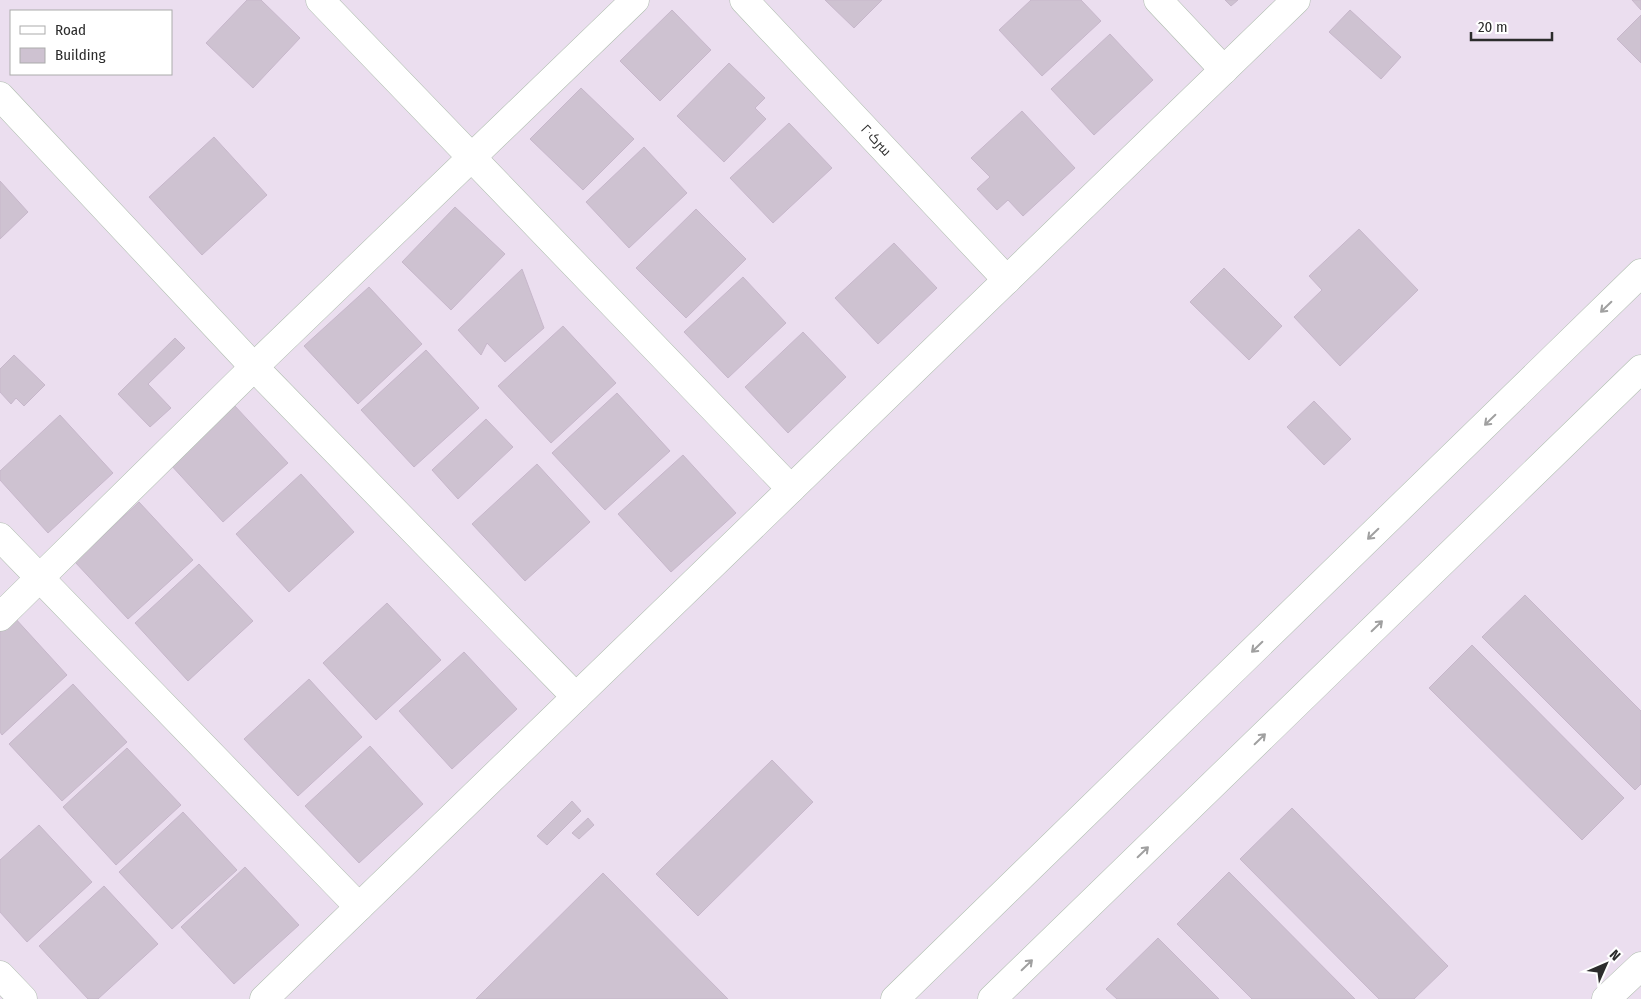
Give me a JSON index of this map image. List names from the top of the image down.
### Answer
{
  "streets": {
    "street": ["سرک۲۰"]
  },
  "legend": ["Road", "Building"],
  "scale_bar": "20 m",
  "north": "top right"
}
